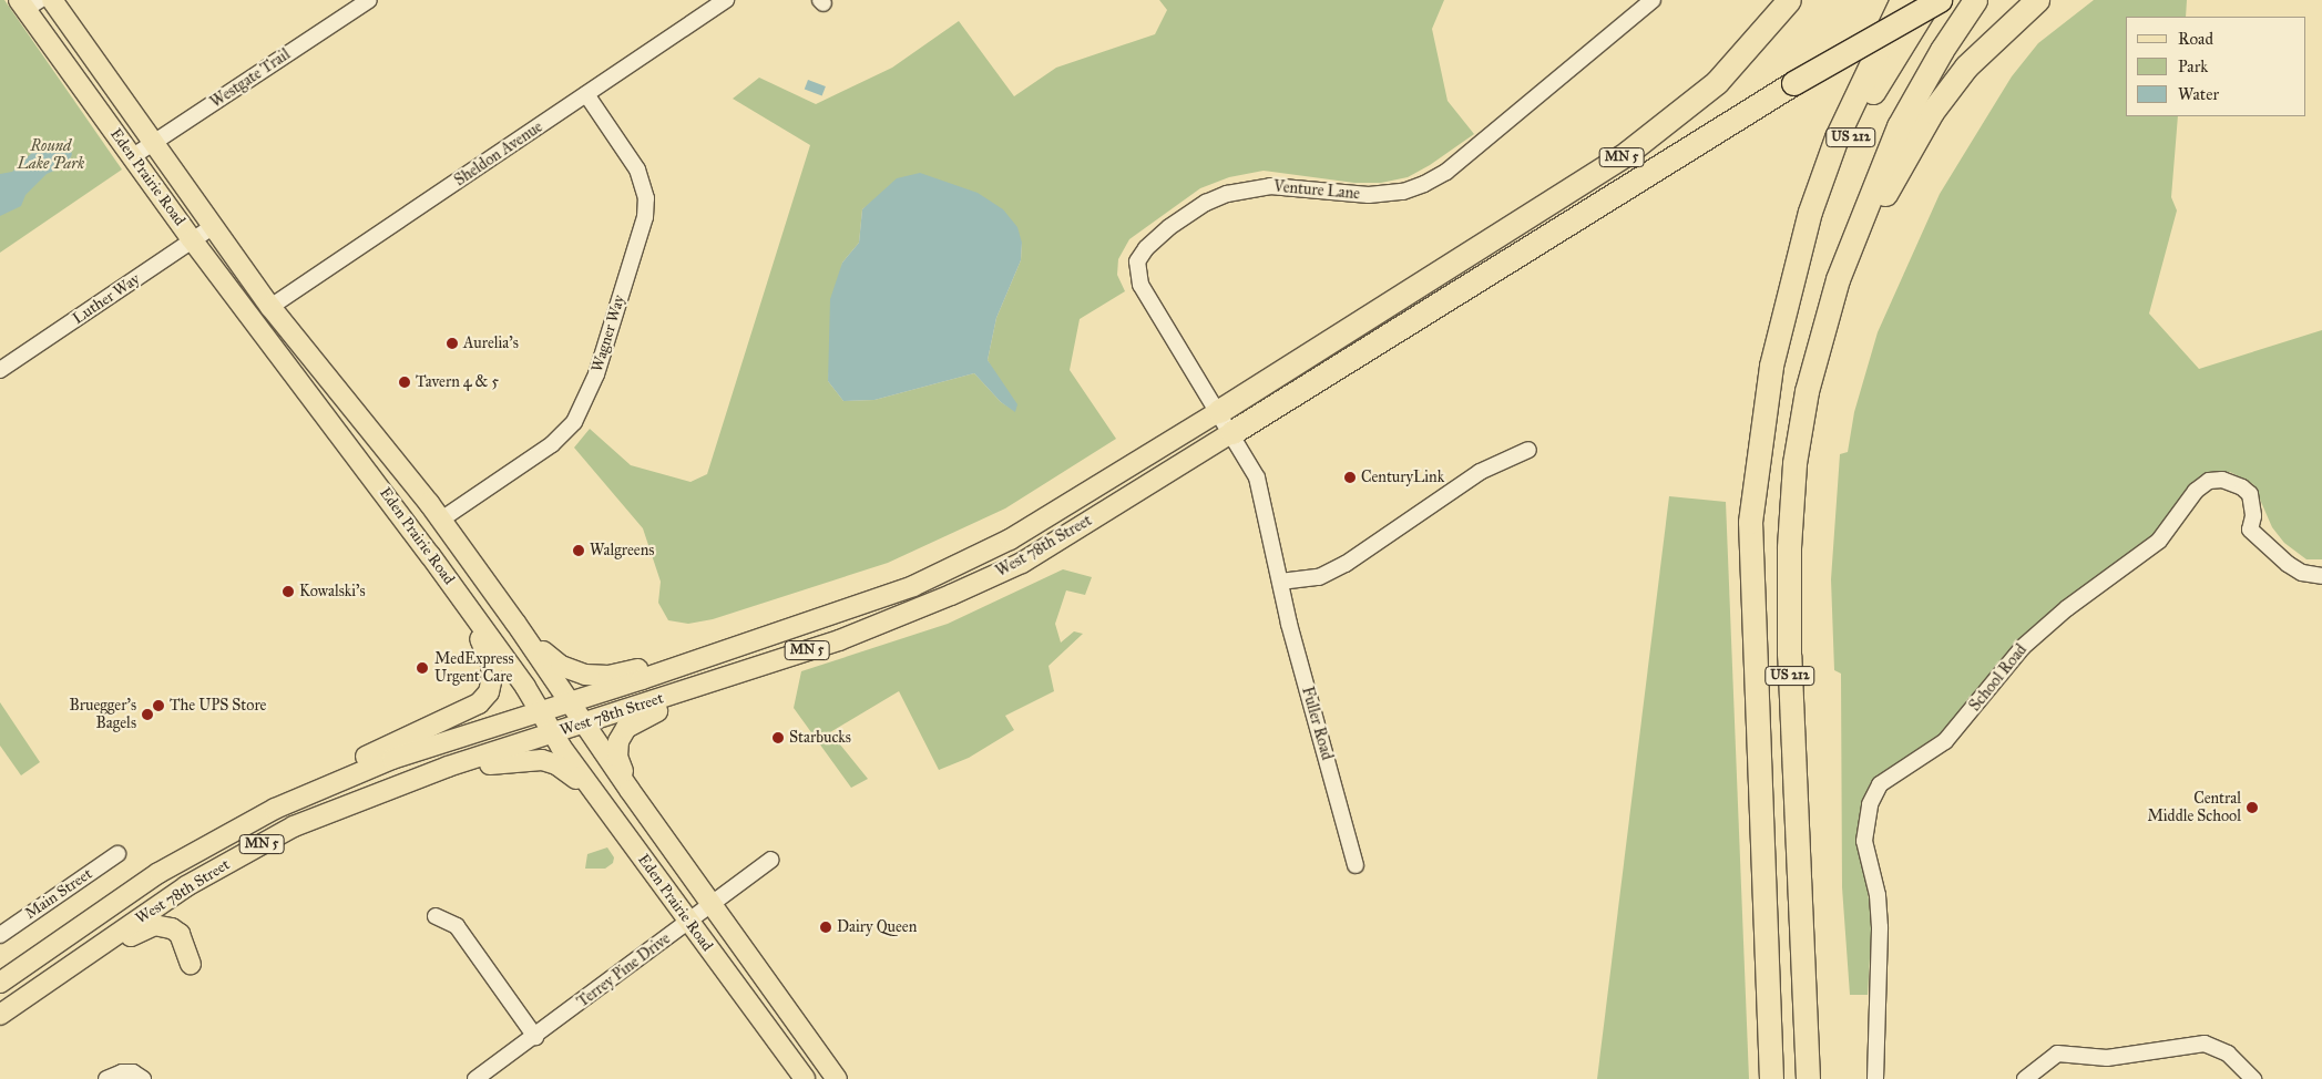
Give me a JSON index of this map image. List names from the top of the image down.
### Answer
{
  "streets": {
    "highway": ["US 212", "MN 5"],
    "main road": ["Eden Prairie Road", "West 78th Street"],
    "street": [
      "Westgate Trail",
      "Sheldon Avenue",
      "Venture Lane",
      "Luther Way",
      "Wagner Way",
      "School Road",
      "Fuller Road",
      "Main Street",
      "Terrey Pine Drive"
    ]
  },
  "crossings": [
    ["Westgate Trail", "Eden Prairie Road"],
    ["Sheldon Avenue", "Eden Prairie Road"],
    ["Sheldon Avenue", "Wagner Way"],
    ["MN 5", "Venture Lane"],
    ["MN 5", "West 78th Street"],
    ["MN 5", "Fuller Road"],
    ["Eden Prairie Road", "Luther Way"],
    ["Eden Prairie Road", "Wagner Way"],
    ["Eden Prairie Road", "West 78th Street"],
    ["Eden Prairie Road", "Terrey Pine Drive"],
    ["Venture Lane", "West 78th Street"],
    ["Venture Lane", "Fuller Road"],
    ["West 78th Street", "Fuller Road"]
  ],
  "parks": ["Round Lake Park"],
  "places": [
    "Aurelia's",
    "Tavern 4 & 5",
    "CenturyLink",
    "Walgreens",
    "Kowalski's",
    "MedExpress Urgent Care",
    "The UPS Store",
    "Bruegger's Bagels",
    "Starbucks",
    "Central Middle School",
    "Dairy Queen"
  ],
  "legend": ["Road", "Park", "Water"]
}
